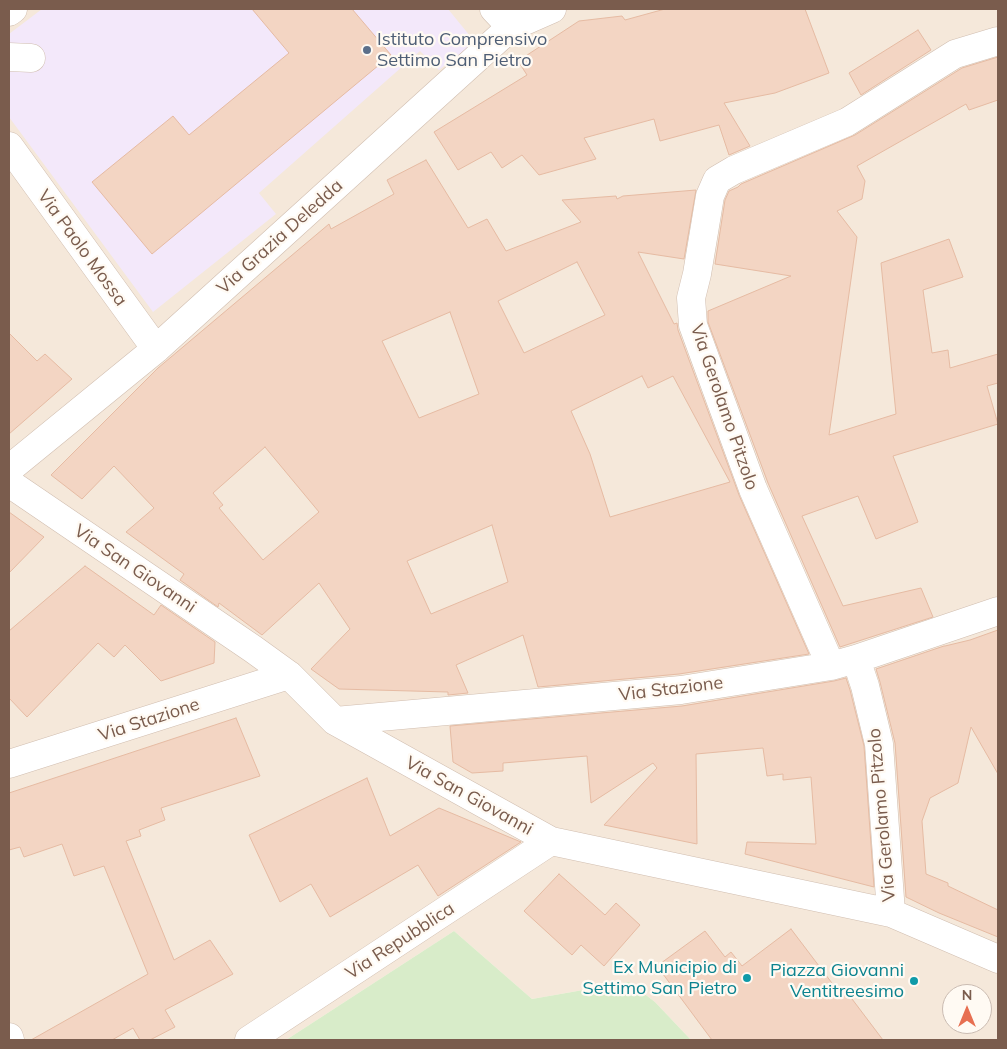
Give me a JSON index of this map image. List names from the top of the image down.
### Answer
{
  "streets": {
    "street": [
      "Via Grazia Deledda",
      "Via Paolo Mossa",
      "Via Gerolamo Pitzolo",
      "Via San Giovanni",
      "Via Stazione",
      "Via Repubblica"
    ]
  },
  "crossings": [
    ["Via Grazia Deledda", "Via Paolo Mossa"],
    ["Via Gerolamo Pitzolo", "Via San Giovanni"],
    ["Via Gerolamo Pitzolo", "Via Stazione"],
    ["Via San Giovanni", "Via Stazione"],
    ["Via San Giovanni", "Via Repubblica"]
  ],
  "places": ["Istituto Comprensivo Settimo San Pietro", "Ex Municipio di Settimo San Pietro", "Piazza Giovanni Ventitreesimo"],
  "north": "top"
}
